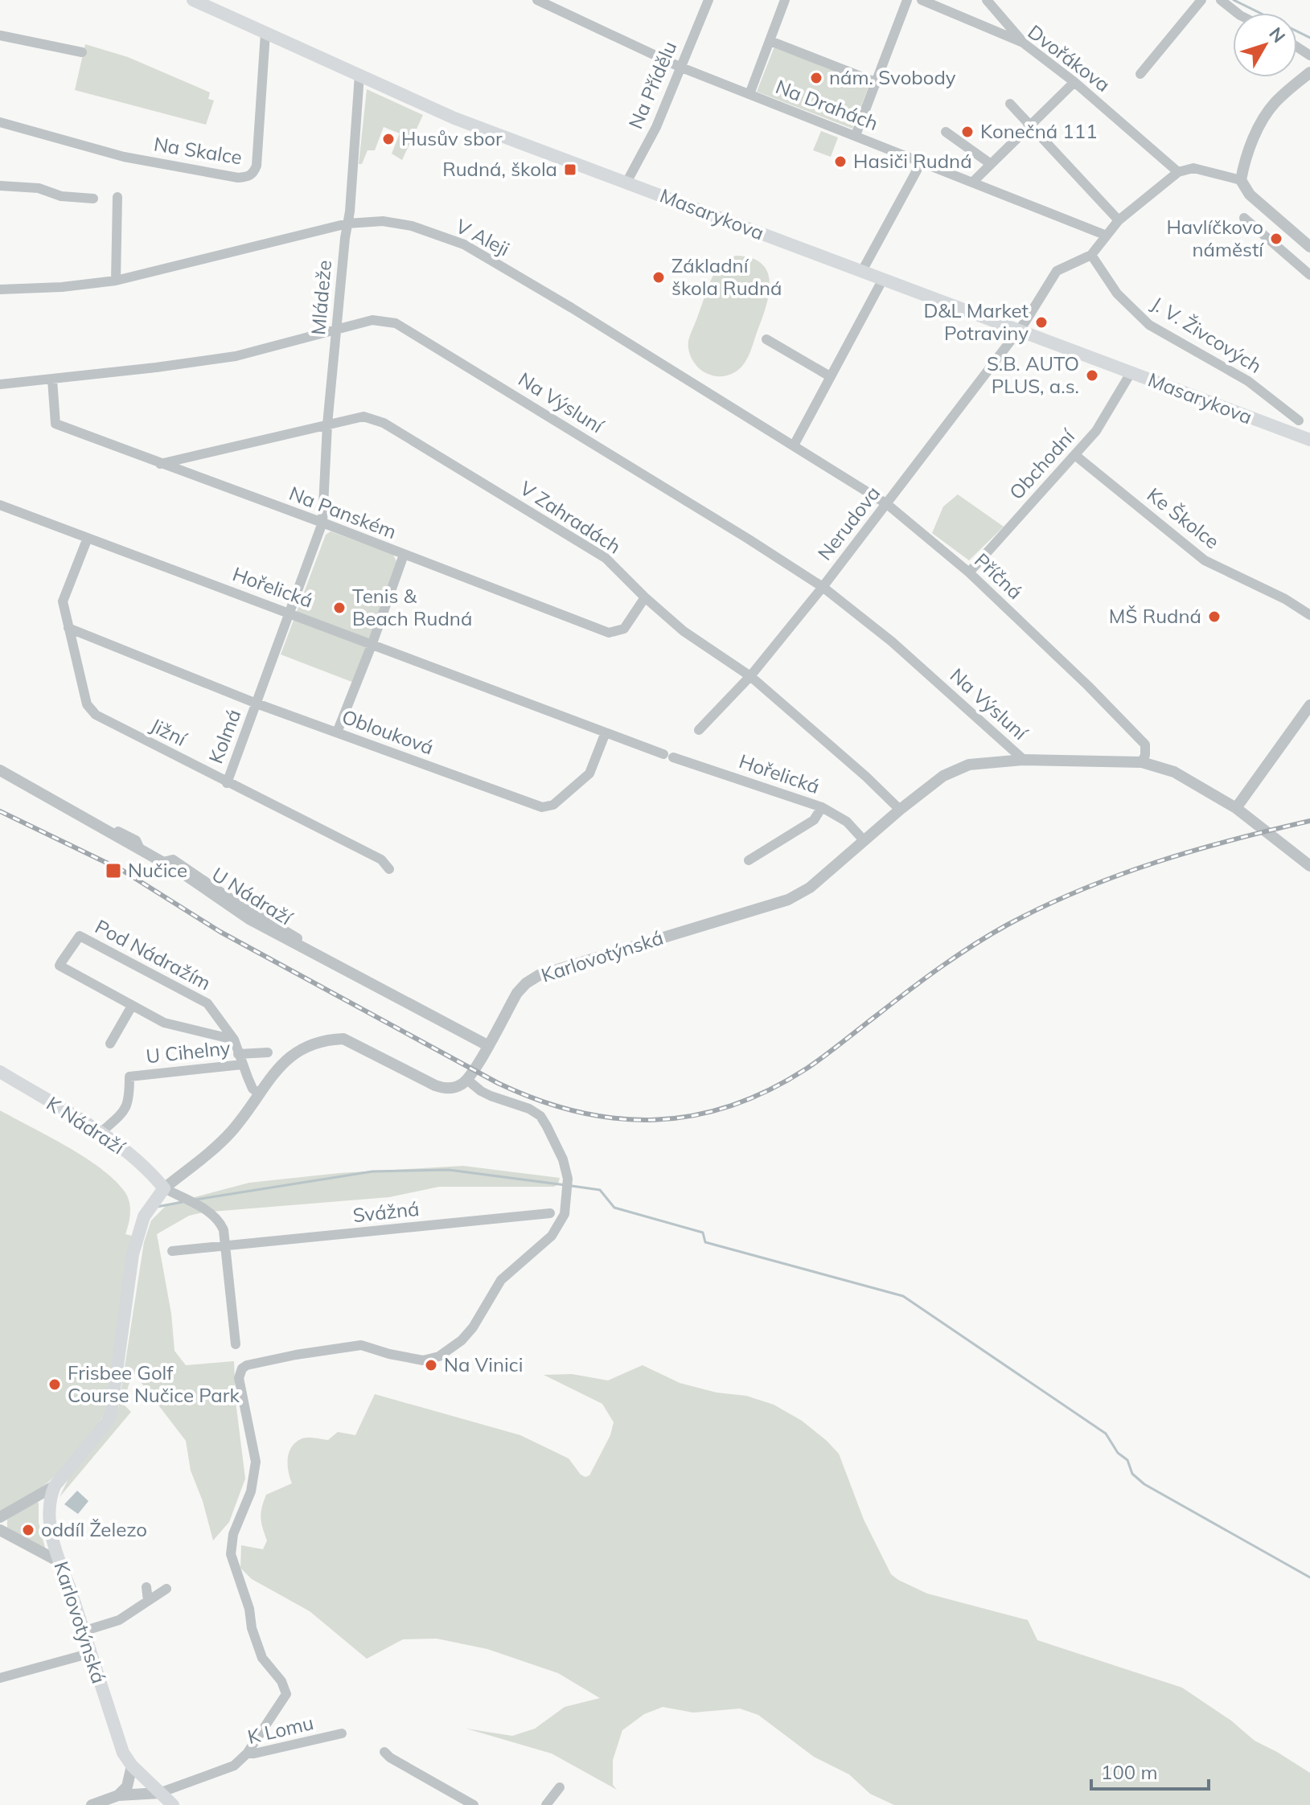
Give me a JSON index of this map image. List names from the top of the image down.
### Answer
{
  "streets": {
    "main road": ["Masarykova", "Karlovotýnská", "K Nádraží"],
    "street": [
      "Dvořákova",
      "Na Přídělu",
      "Na Drahách",
      "Na Skalce",
      "V Aleji",
      "Mládeže",
      "J. V. Živcových",
      "Na Výsluní",
      "Obchodní",
      "Na Panském",
      "V Zahradách",
      "Ke Školce",
      "Nerudova",
      "Příčná",
      "Hořelická",
      "Jižní",
      "Oblouková",
      "Kolmá",
      "U Nádraží",
      "Pod Nádražím",
      "U Cihelny",
      "Svážná",
      "K Lomu"
    ]
  },
  "crossings": [
    ["Na Přídělu", "Na Drahách"],
    ["Na Přídělu", "Masarykova"],
    ["Na Skalce", "Masarykova"],
    ["Masarykova", "Mládeže"],
    ["Masarykova", "Obchodní"],
    ["Masarykova", "Nerudova"],
    ["V Aleji", "Mládeže"],
    ["V Aleji", "Příčná"],
    ["Mládeže", "Na Výsluní"],
    ["Mládeže", "Na Panském"],
    ["Mládeže", "V Zahradách"],
    ["Mládeže", "Hořelická"],
    ["Mládeže", "Kolmá"],
    ["J. V. Živcových", "Nerudova"],
    ["Na Výsluní", "Na Panském"],
    ["Na Výsluní", "Nerudova"],
    ["Na Výsluní", "Karlovotýnská"],
    ["Obchodní", "Ke Školce"],
    ["Obchodní", "Příčná"],
    ["Na Panském", "V Zahradách"],
    ["V Zahradách", "Nerudova"],
    ["V Zahradách", "Karlovotýnská"],
    ["Nerudova", "Příčná"],
    ["Příčná", "Karlovotýnská"],
    ["Hořelická", "Jižní"],
    ["Hořelická", "Oblouková"],
    ["Hořelická", "Kolmá"],
    ["Hořelická", "Karlovotýnská"],
    ["Jižní", "Oblouková"],
    ["Jižní", "Kolmá"],
    ["Oblouková", "Kolmá"],
    ["U Nádraží", "Karlovotýnská"],
    ["Pod Nádražím", "Karlovotýnská"],
    ["Pod Nádražím", "U Cihelny"],
    ["Karlovotýnská", "K Nádraží"],
    ["Karlovotýnská", "K Lomu"],
    ["U Cihelny", "K Nádraží"]
  ],
  "places": {
    "other": [
      "nám. Svobody",
      "Konečná 111",
      "Husův sbor",
      "Hasiči Rudná",
      "Havlíčkovo náměstí",
      "Základní škola Rudná",
      "D&L Market Potraviny",
      "S.B. AUTO PLUS, a.s.",
      "Tenis & Beach Rudná",
      "MŠ Rudná",
      "Na Vinici",
      "Frisbee Golf Course Nučice Park",
      "oddíl Železo"
    ],
    "transit": ["Rudná, škola", "Nučice"]
  },
  "scale_bar": "100 m",
  "north": "top right"
}
